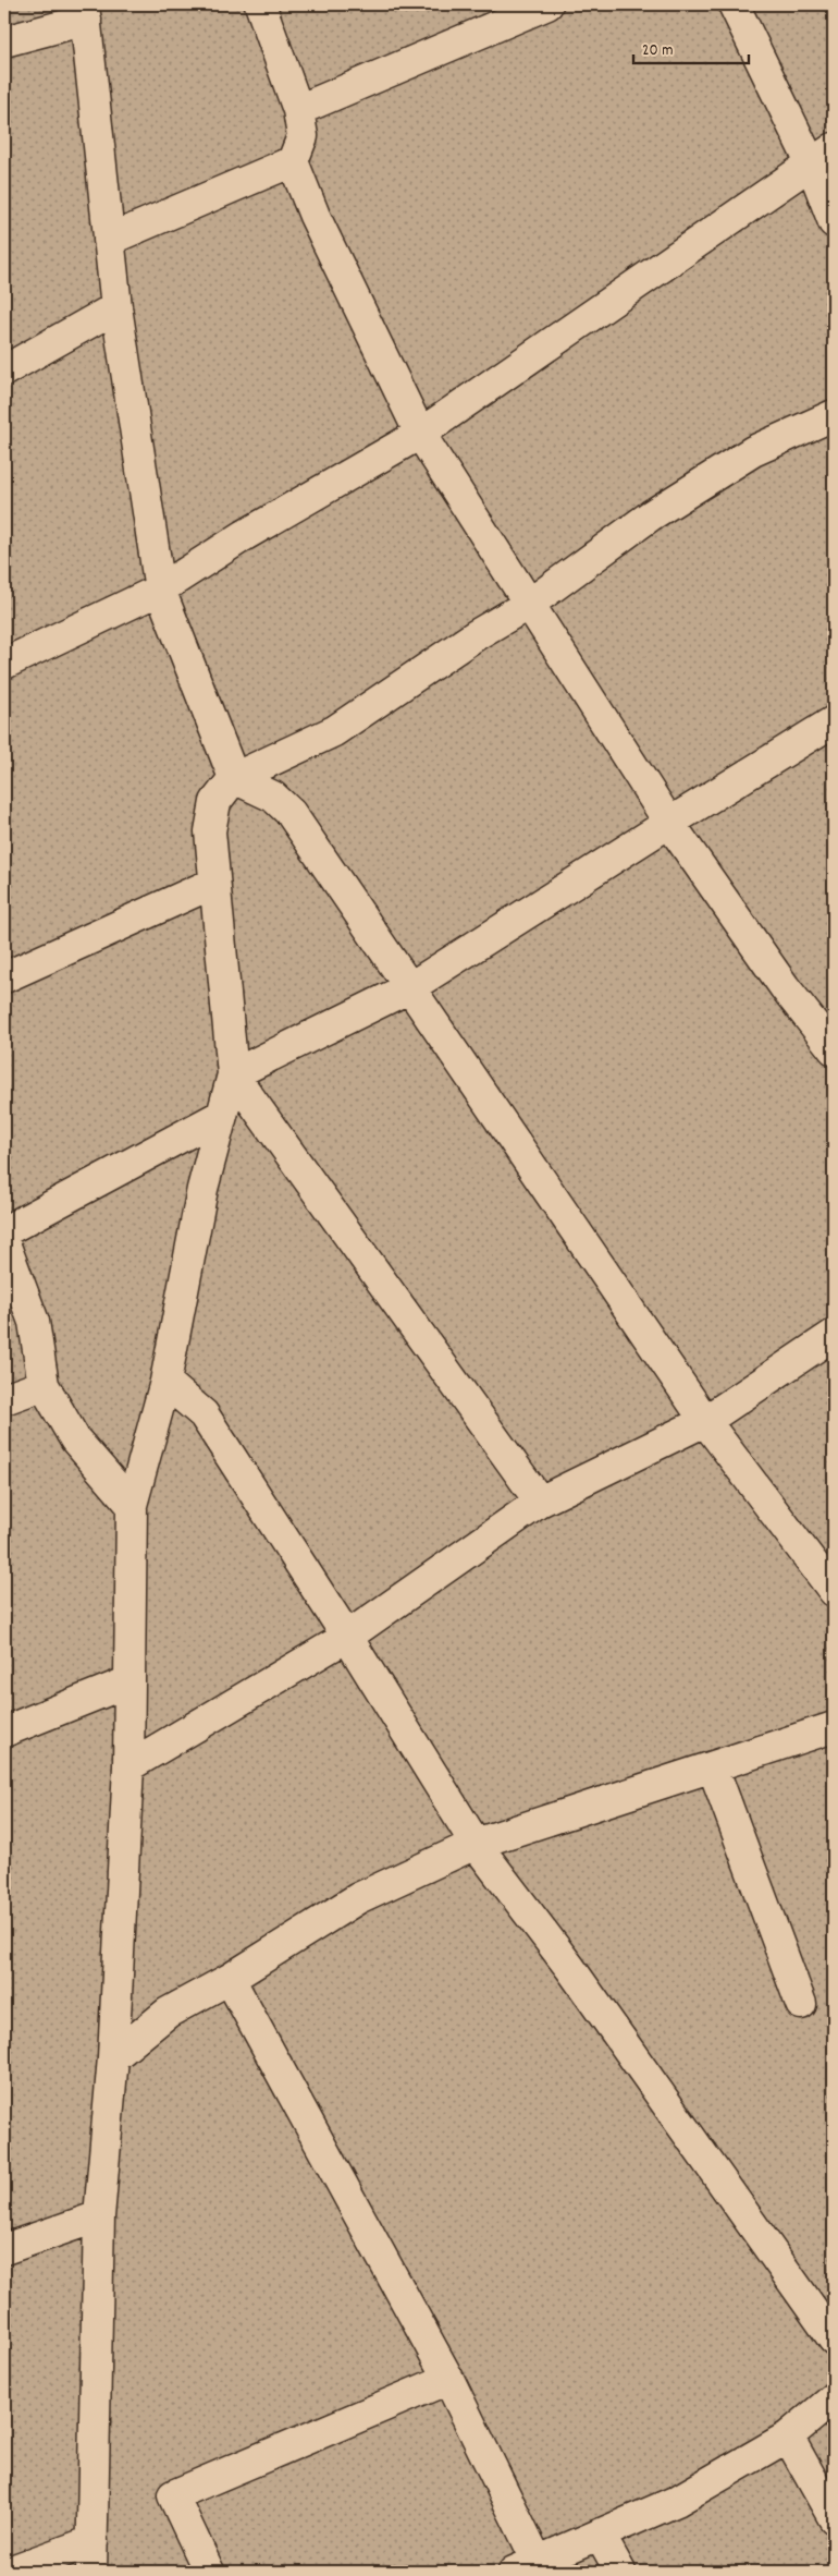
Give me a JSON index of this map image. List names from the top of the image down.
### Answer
{
  "scale_bar": "20 m"
}
